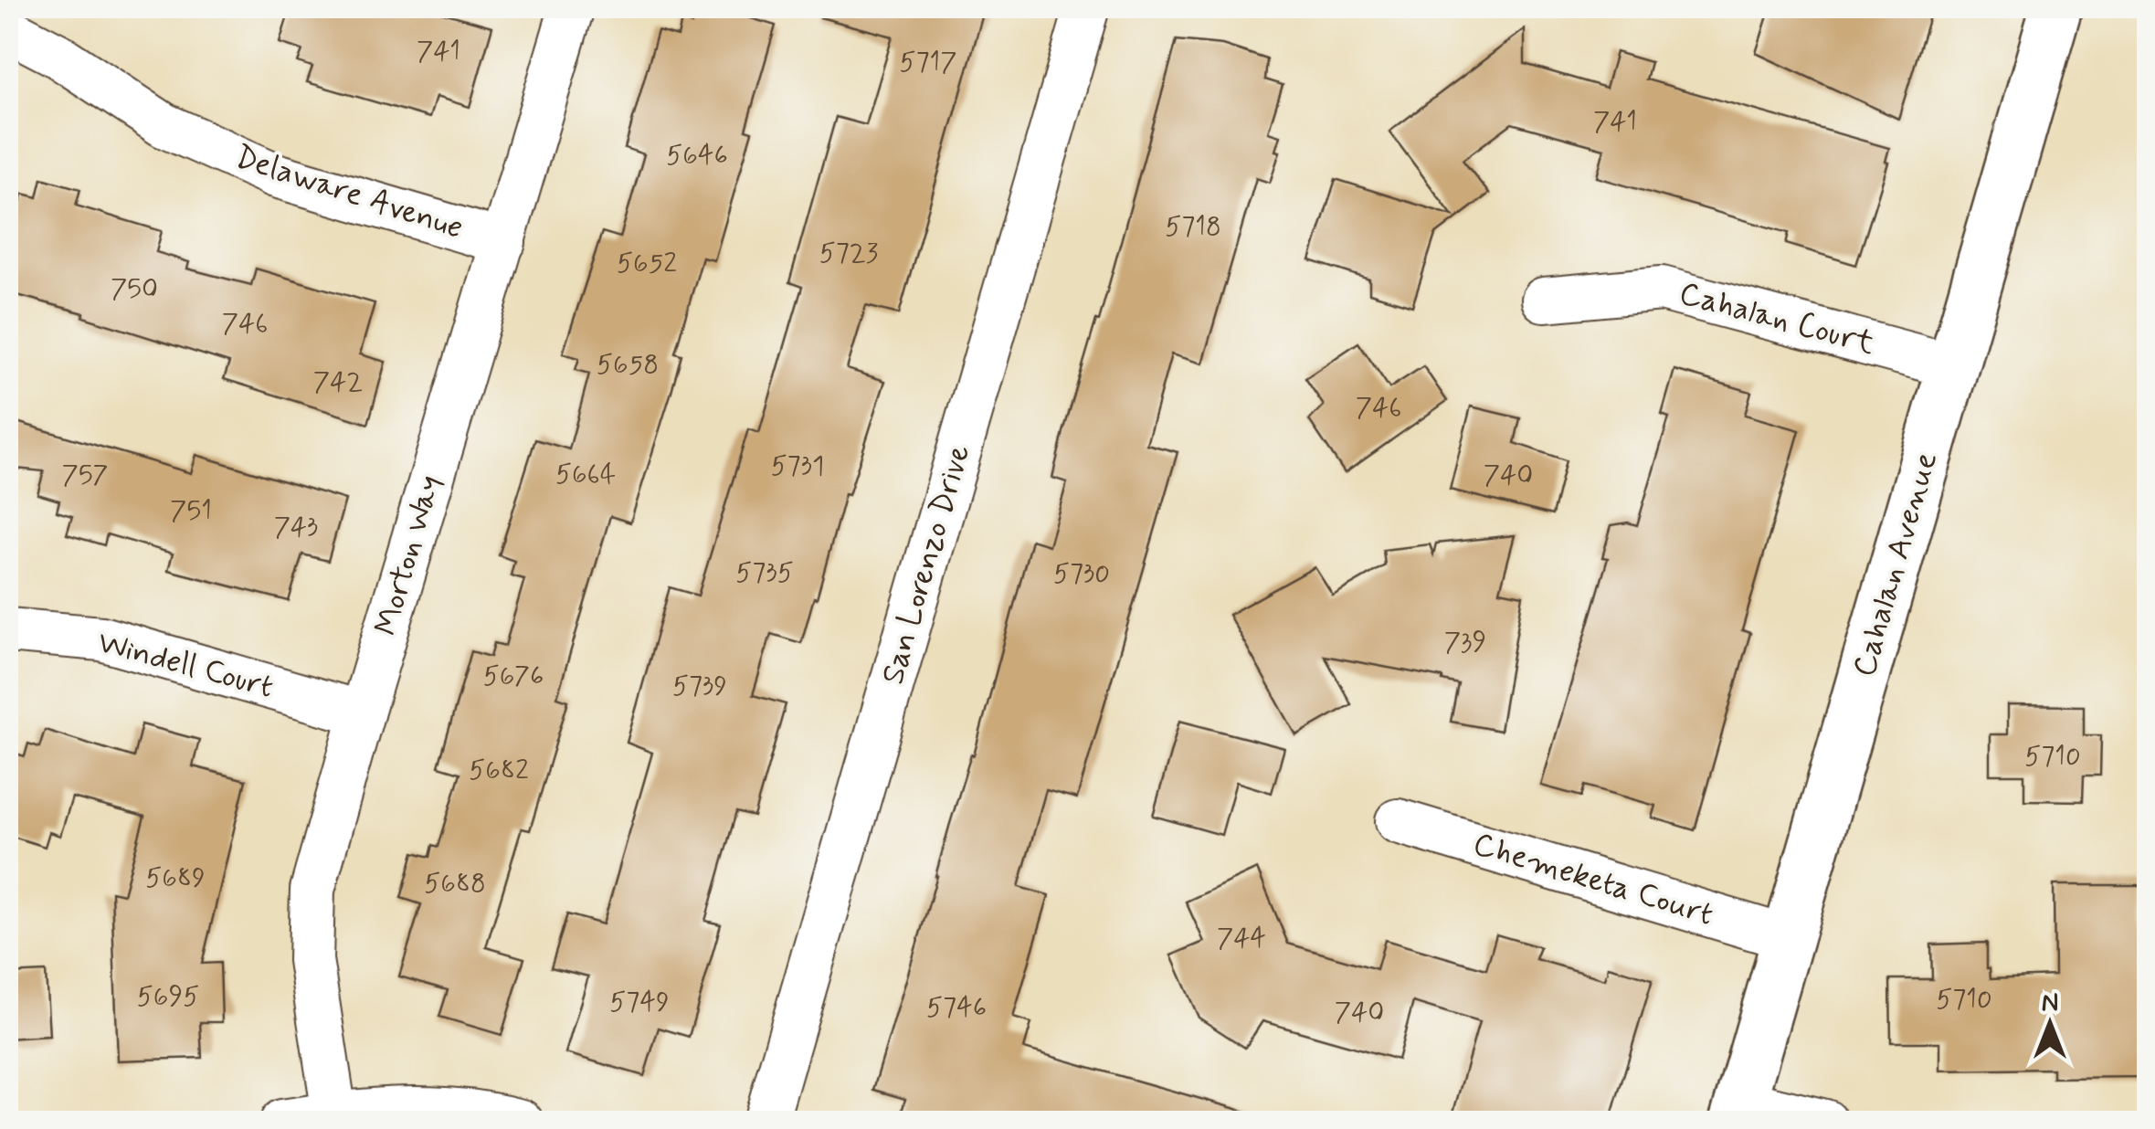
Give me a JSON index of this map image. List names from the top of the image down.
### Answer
{
  "streets": {
    "street": [
      "Delaware Avenue",
      "Cahalan Court",
      "Morton Way",
      "San Lorenzo Drive",
      "Cahalan Avenue",
      "Windell Court",
      "Chemeketa Court"
    ]
  },
  "crossings": [
    ["Delaware Avenue", "Morton Way"],
    ["Cahalan Court", "Cahalan Avenue"],
    ["Morton Way", "Windell Court"],
    ["Cahalan Avenue", "Chemeketa Court"]
  ],
  "house_numbers": [
    "741",
    "5717",
    "741",
    "5646",
    "5718",
    "5723",
    "5652",
    "750",
    "746",
    "5658",
    "742",
    "746",
    "5731",
    "5664",
    "757",
    "740",
    "751",
    "743",
    "5735",
    "5730",
    "739",
    "5676",
    "5739",
    "5710",
    "5682",
    "5689",
    "5688",
    "744",
    "5695",
    "5710",
    "5749",
    "5746",
    "740"
  ],
  "north": "top"
}
